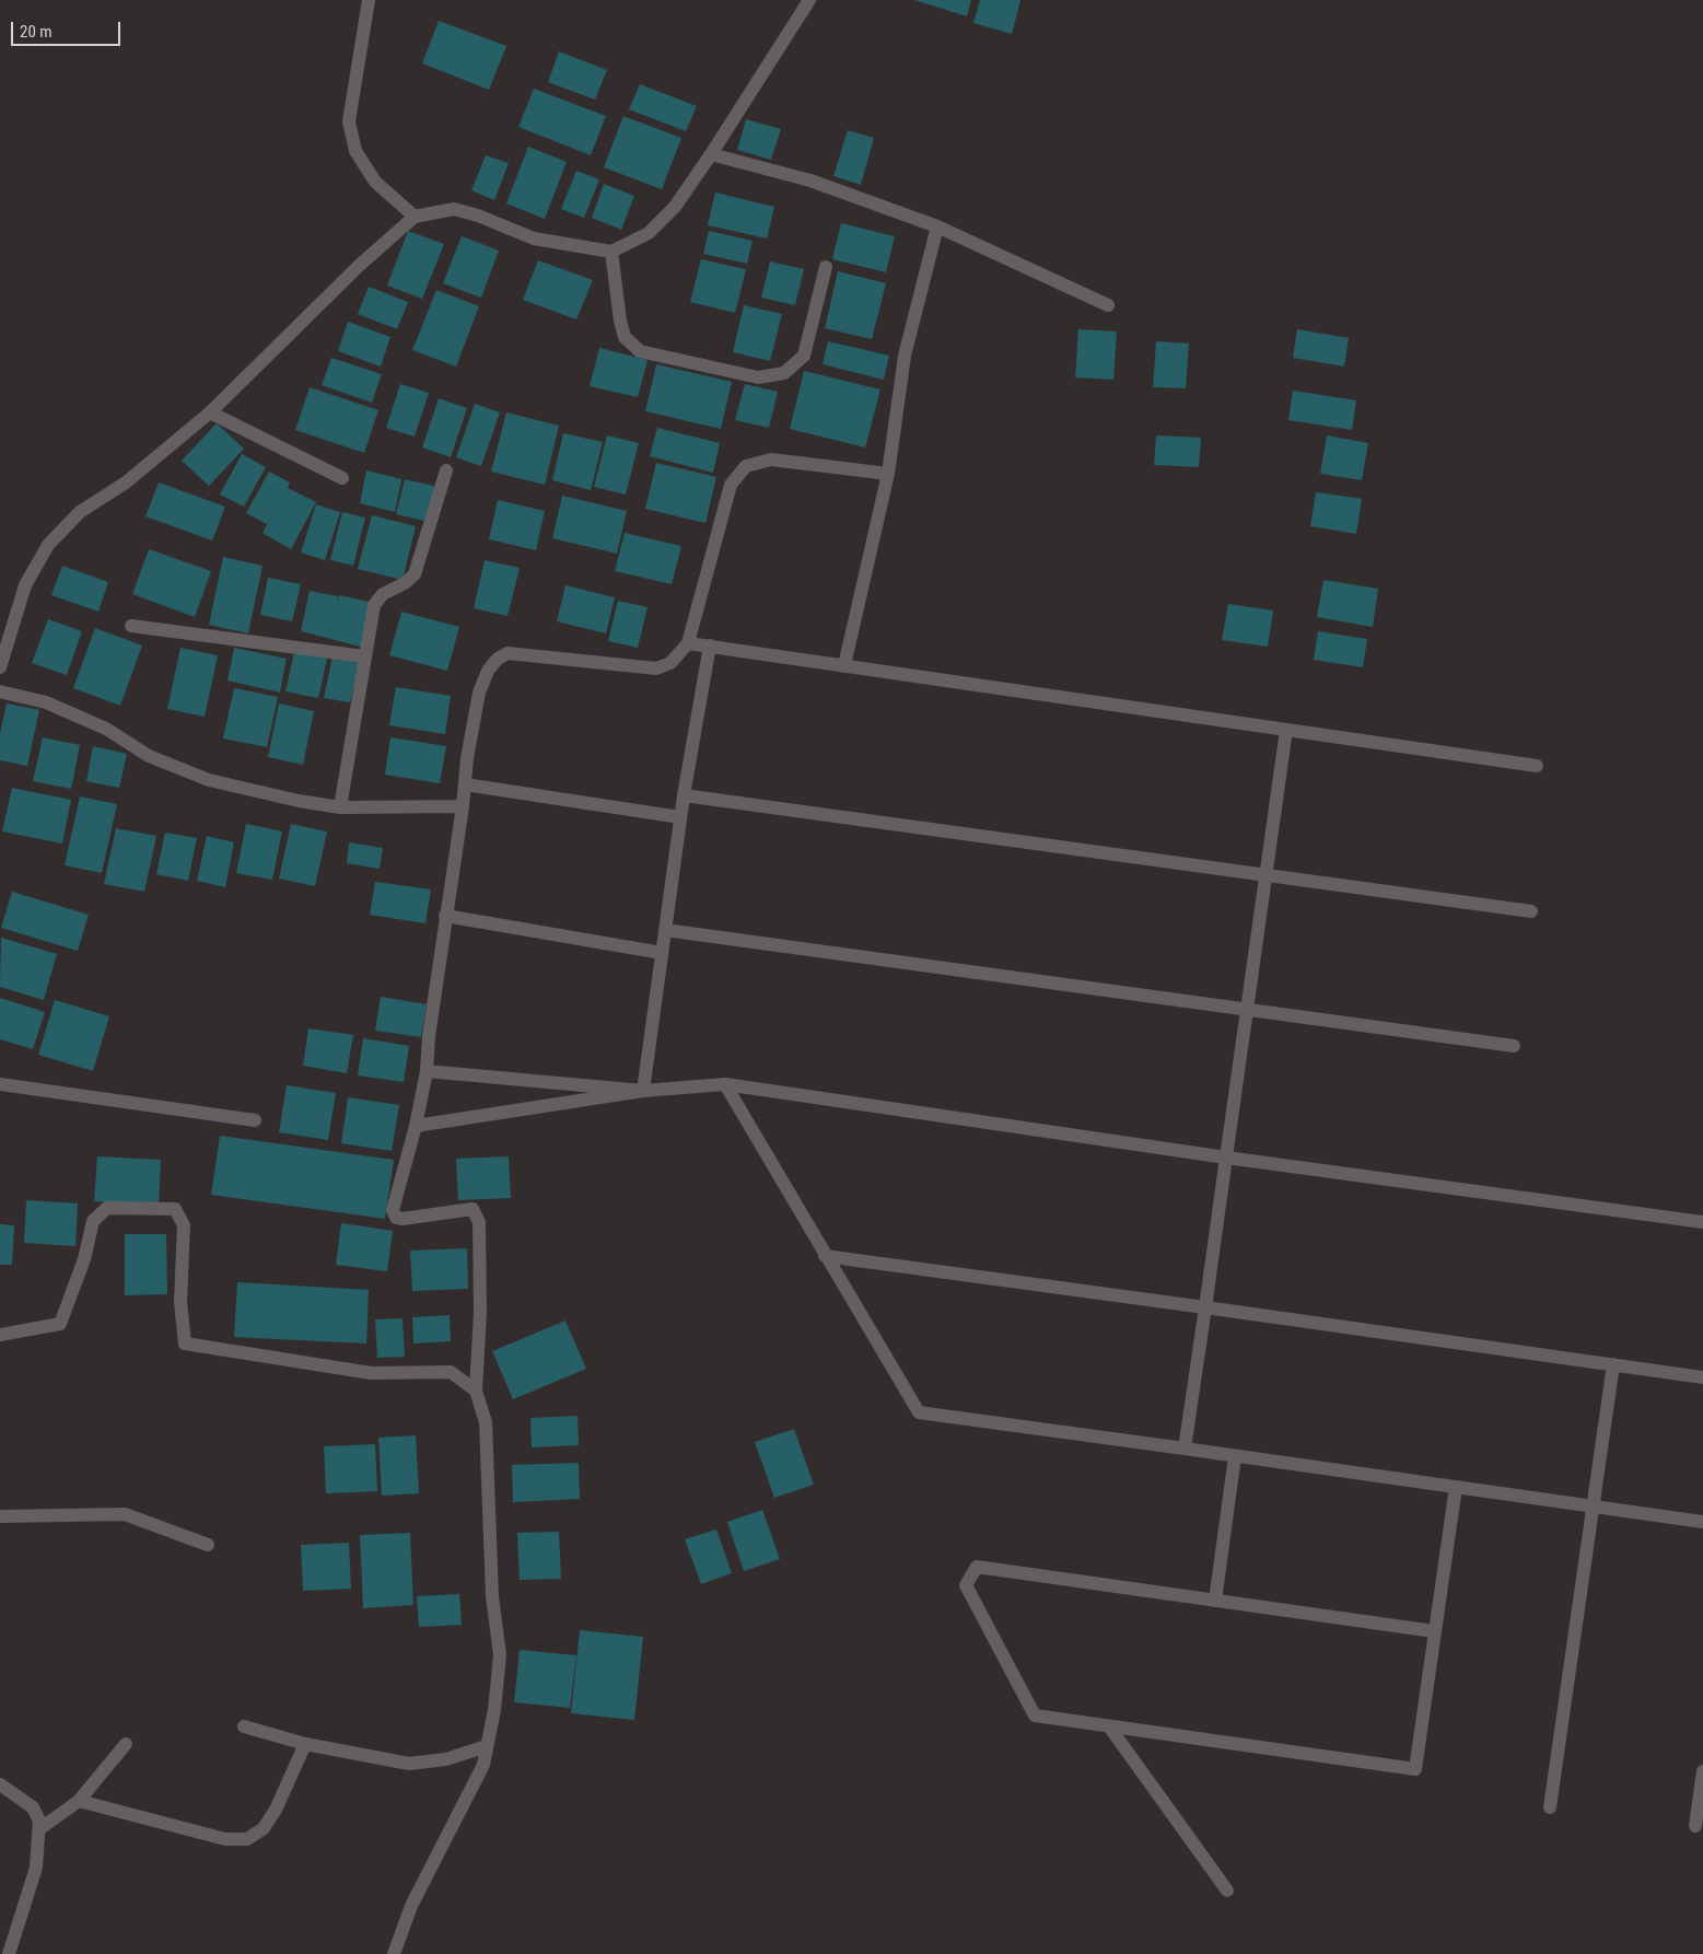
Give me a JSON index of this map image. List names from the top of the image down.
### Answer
{
  "scale_bar": "20 m"
}
